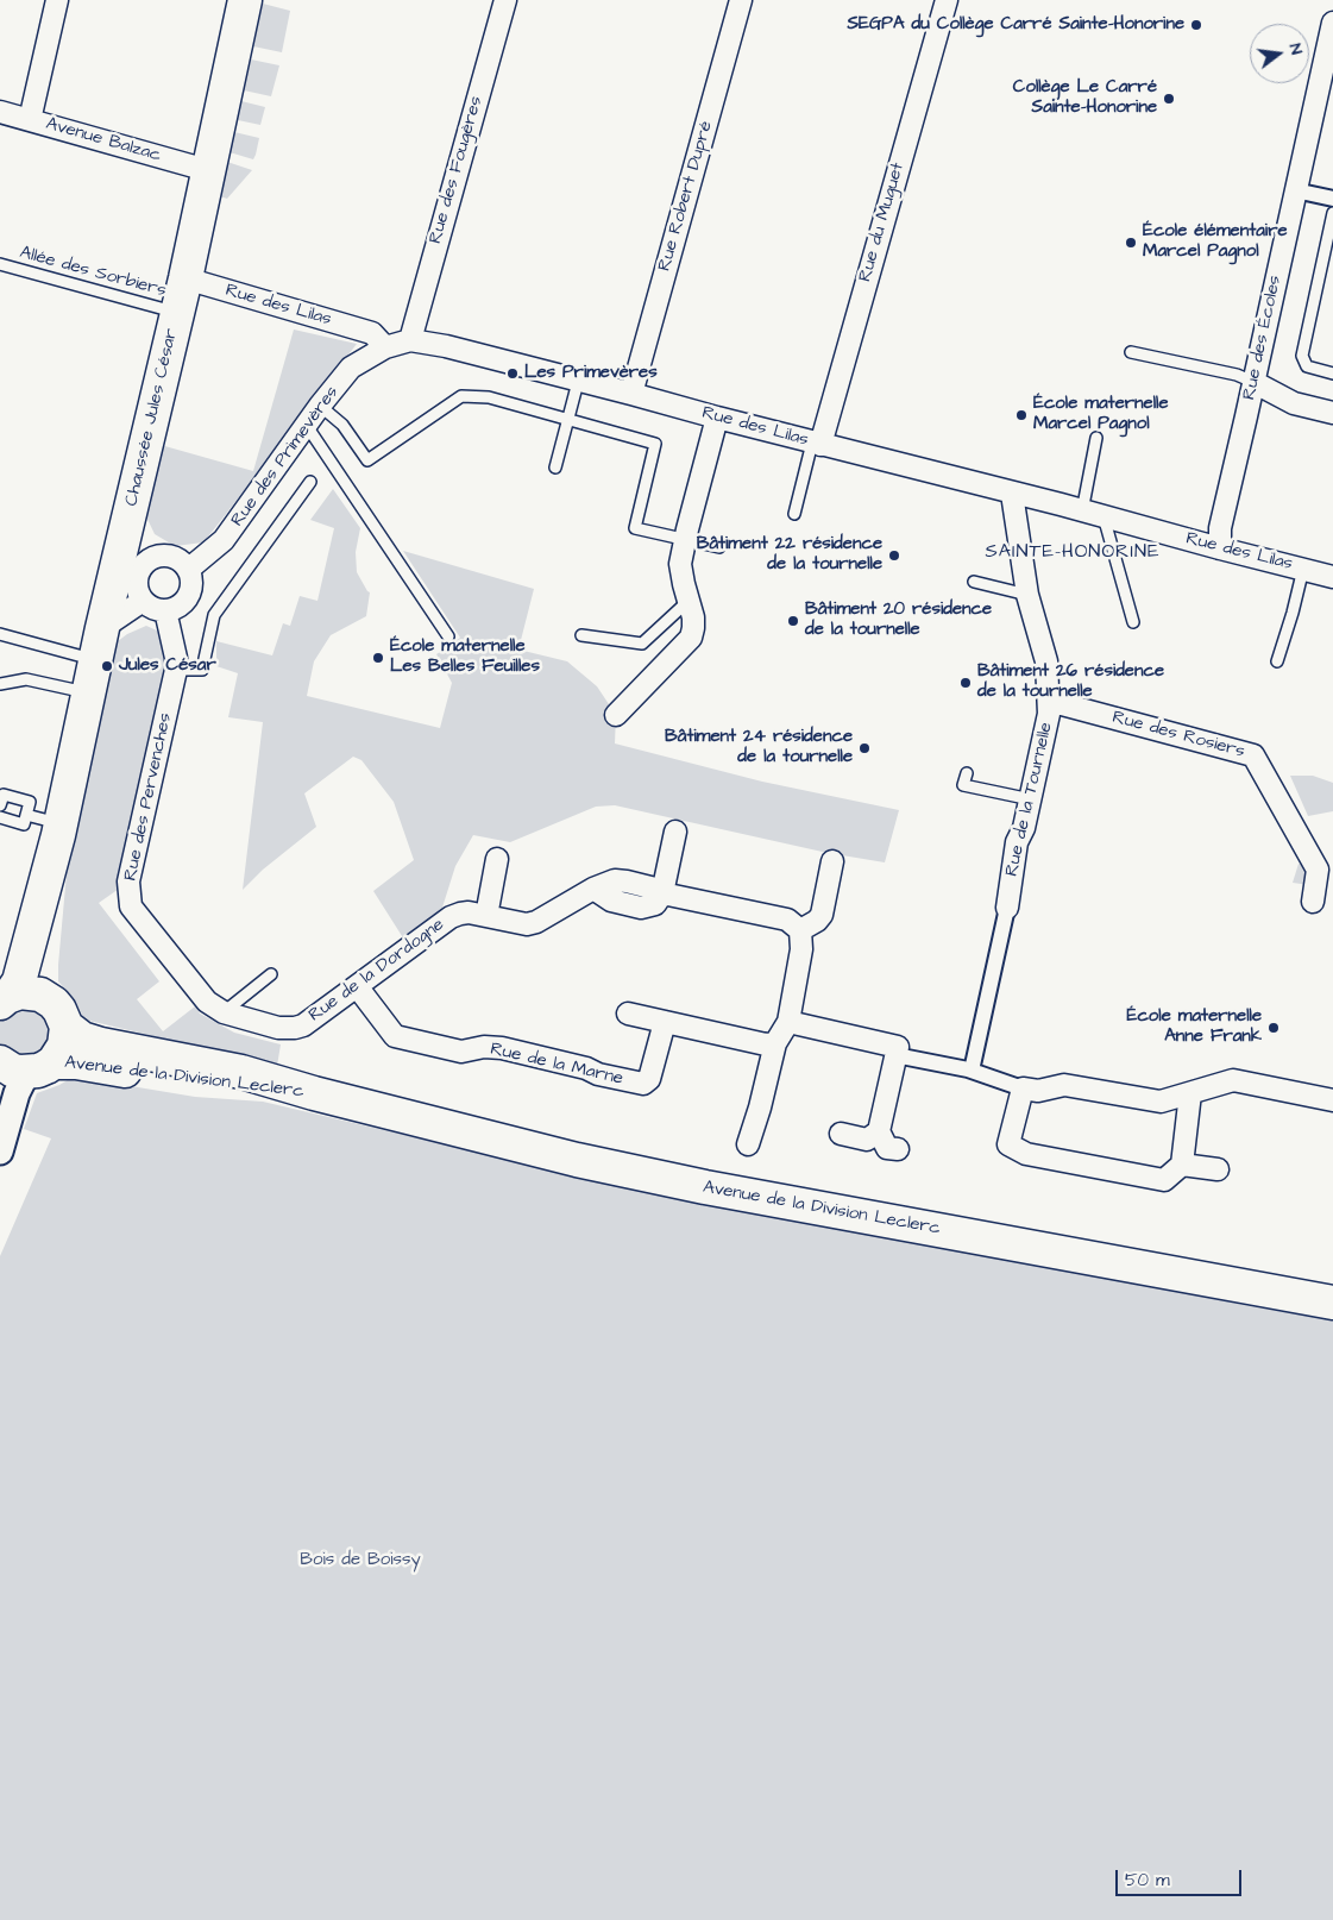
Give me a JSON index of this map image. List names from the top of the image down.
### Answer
{
  "streets": {
    "main road": ["Chaussée Jules César", "Avenue de la Division Leclerc"],
    "street": [
      "Avenue Balzac",
      "Rue des Fougères",
      "Rue Robert Dupré",
      "Rue du Muguet",
      "Rue des Lilas",
      "Rue des Écoles",
      "Rue des Primevères",
      "Rue des Rosiers",
      "Rue des Pervenches",
      "Rue de la Tournelle",
      "Rue de la Dordogne",
      "Rue de la Marne"
    ],
    "lane": ["Allée des Sorbiers"]
  },
  "crossings": [
    ["Avenue Balzac", "Chaussée Jules César"],
    ["Rue des Fougères", "Rue des Lilas"],
    ["Rue Robert Dupré", "Rue des Lilas"],
    ["Rue du Muguet", "Rue des Lilas"],
    ["Allée des Sorbiers", "Chaussée Jules César"],
    ["Rue des Lilas", "Rue des Écoles"],
    ["Rue des Lilas", "Chaussée Jules César"],
    ["Rue des Lilas", "Rue des Primevères"],
    ["Rue des Lilas", "Rue de la Tournelle"],
    ["Rue des Primevères", "Rue des Pervenches"],
    ["Rue des Rosiers", "Rue de la Tournelle"],
    ["Rue des Pervenches", "Rue de la Dordogne"],
    ["Rue de la Dordogne", "Rue de la Marne"]
  ],
  "districts": ["SAINTE-HONORINE"],
  "parks": ["Bois de Boissy"],
  "places": [
    "SEGPA du Collège Carré Sainte-Honorine",
    "Collège Le Carré Sainte-Honorine",
    "École élémentaire Marcel Pagnol",
    "Les Primevères",
    "École maternelle Marcel Pagnol",
    "Bâtiment 22 résidence de la tournelle",
    "Bâtiment 20 résidence de la tournelle",
    "École maternelle Les Belles Feuilles",
    "Jules César",
    "Bâtiment 26 résidence de la tournelle",
    "Bâtiment 24 résidence de la tournelle",
    "École maternelle Anne Frank"
  ],
  "scale_bar": "50 m",
  "north": "right"
}
